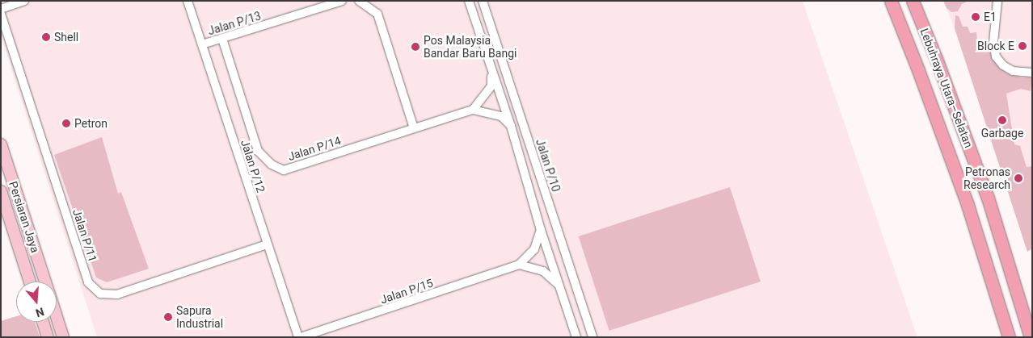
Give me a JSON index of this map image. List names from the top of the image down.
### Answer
{
  "streets": {
    "highway": ["Lebuhraya Utara–Selatan"],
    "main road": ["Persiaran Jaya"],
    "street": [
      "Jalan P/13",
      "Jalan P/14",
      "Jalan P/10",
      "Jalan P/12",
      "Jalan P/11",
      "Jalan P/15"
    ]
  },
  "crossings": [
    ["Jalan P/13", "Jalan P/14"],
    ["Jalan P/13", "Jalan P/12"],
    ["Jalan P/12", "Jalan P/11"],
    ["Jalan P/12", "Jalan P/15"]
  ],
  "places": [
    "E1",
    "Shell",
    "Block E",
    "Pos Malaysia Bandar Baru Bangi",
    "Garbage",
    "Petron",
    "Petronas Research",
    "Sapura Industrial"
  ],
  "north": "bottom"
}
